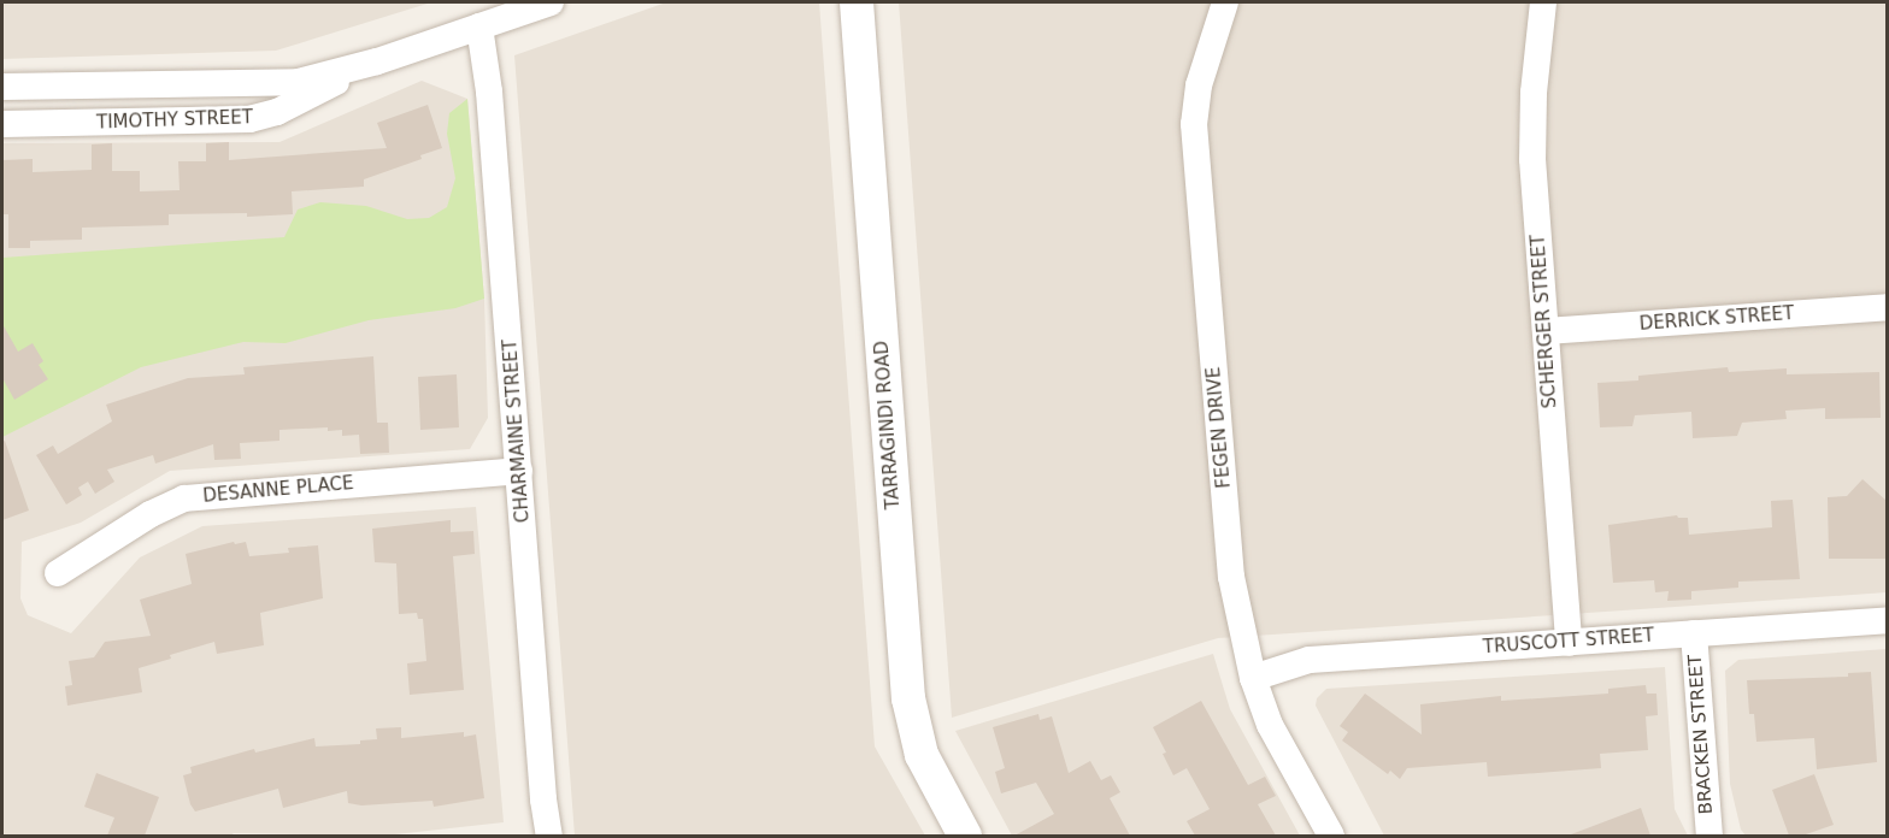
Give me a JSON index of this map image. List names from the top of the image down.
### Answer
{
  "streets": {
    "street": [
      "TIMOTHY STREET",
      "DERRICK STREET",
      "SCHERGER STREET",
      "TARRAGINDI ROAD",
      "FEGEN DRIVE",
      "CHARMAINE STREET",
      "DESANNE PLACE",
      "TRUSCOTT STREET",
      "BRACKEN STREET"
    ]
  },
  "crossings": [
    ["TIMOTHY STREET", "CHARMAINE STREET"],
    ["DERRICK STREET", "SCHERGER STREET"],
    ["SCHERGER STREET", "TRUSCOTT STREET"],
    ["FEGEN DRIVE", "TRUSCOTT STREET"],
    ["CHARMAINE STREET", "DESANNE PLACE"],
    ["TRUSCOTT STREET", "BRACKEN STREET"]
  ]
}
